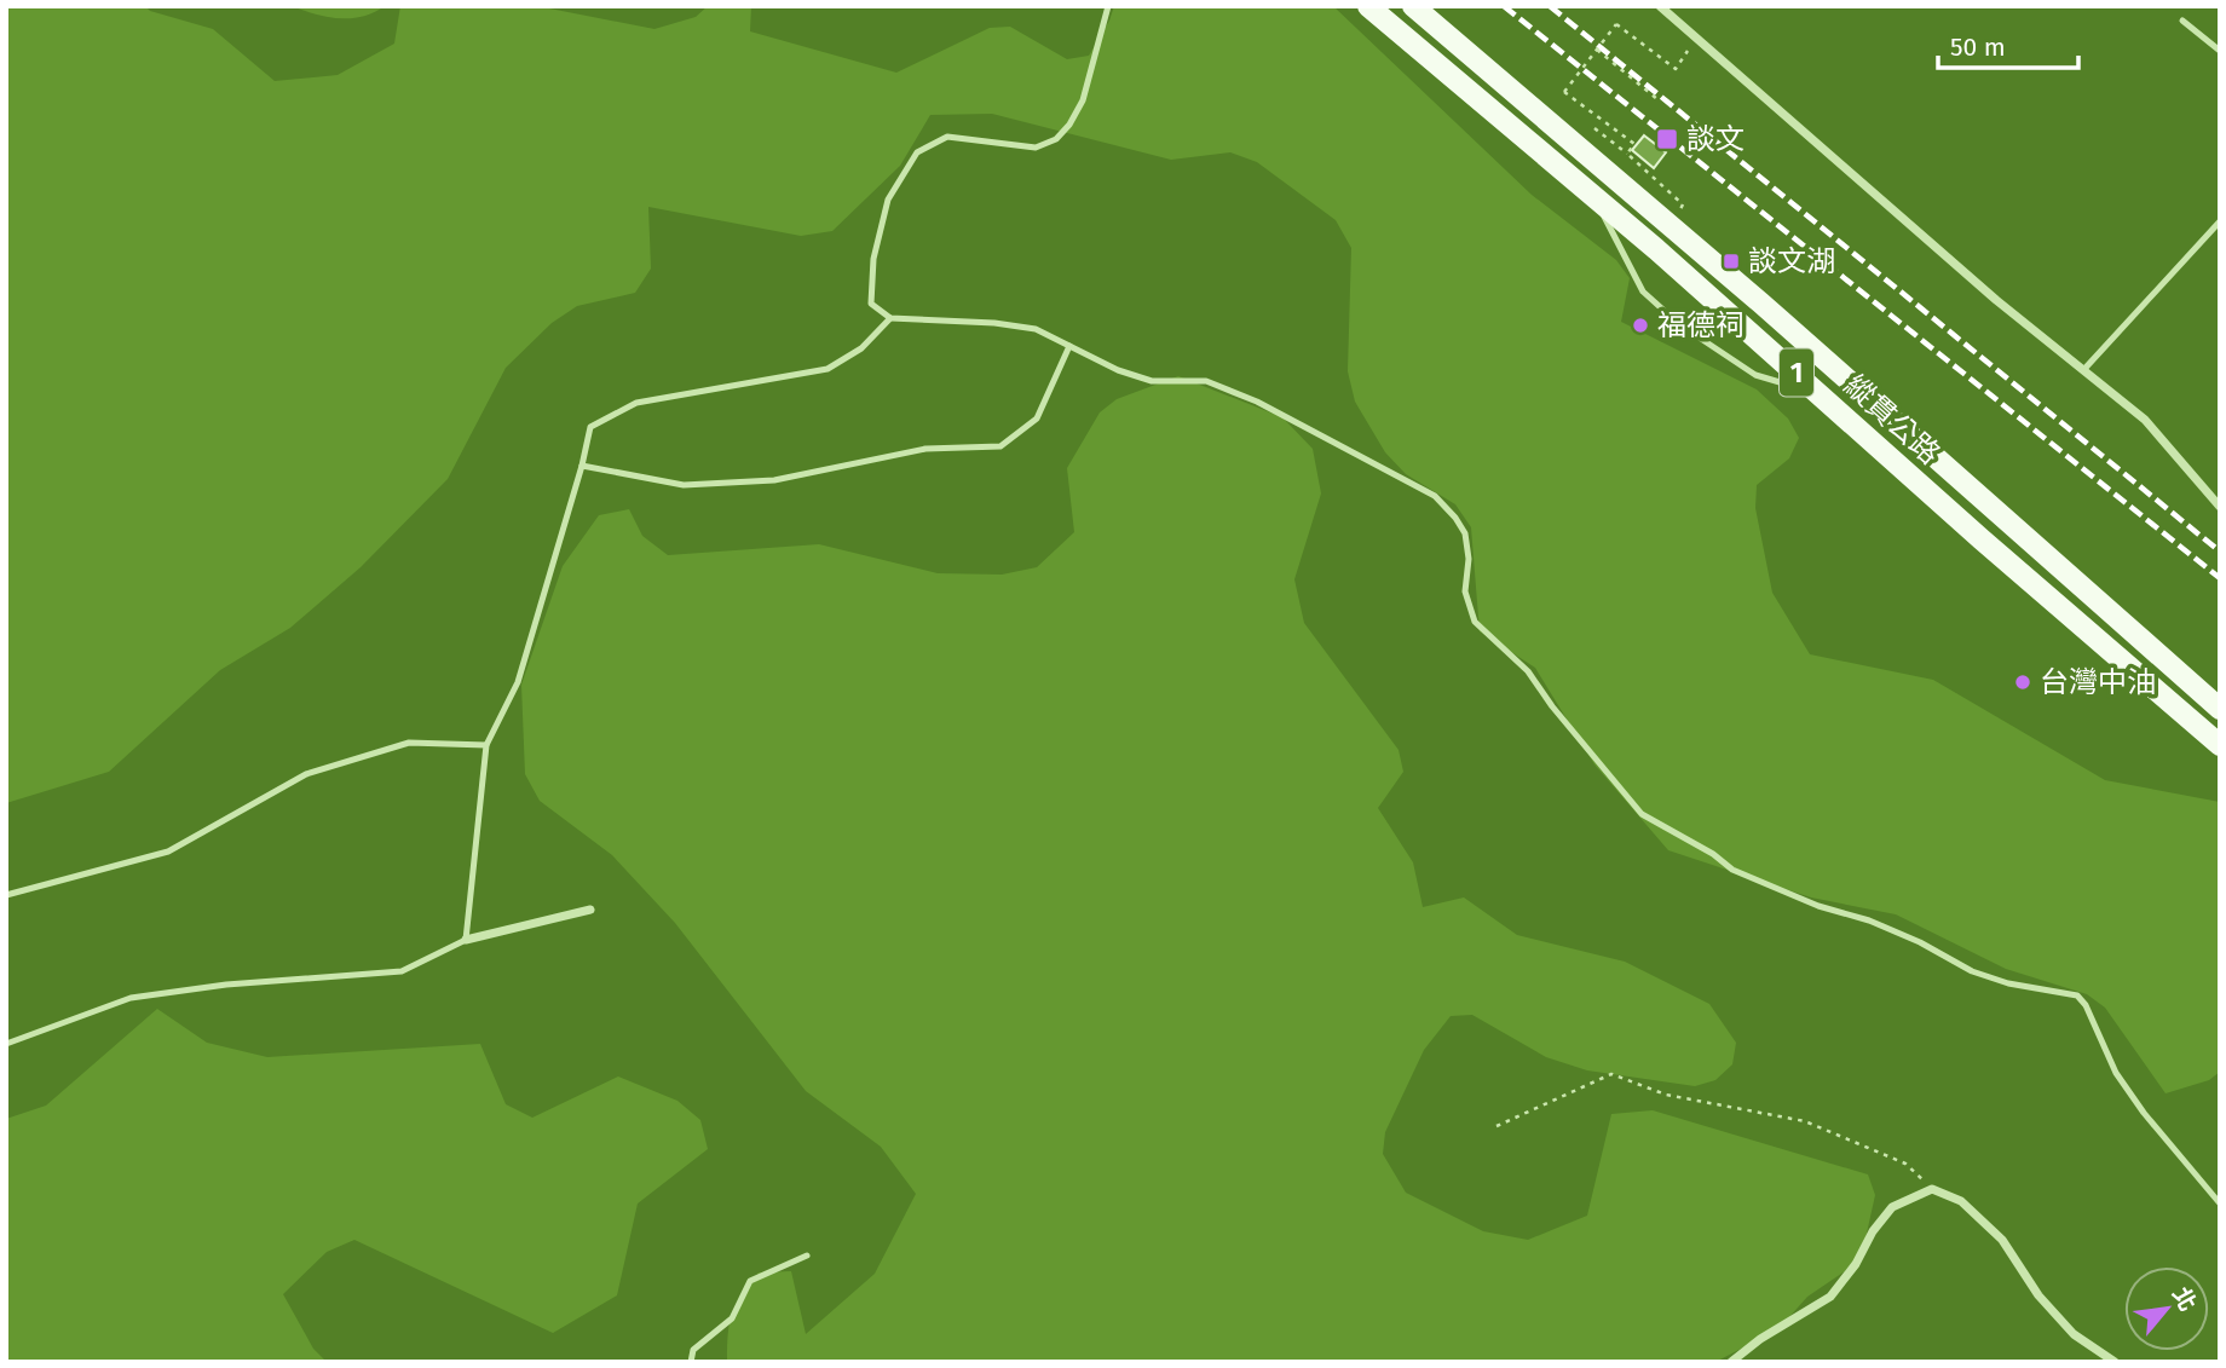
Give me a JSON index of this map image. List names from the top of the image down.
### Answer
{
  "streets": {
    "main road": ["1", "縱貫公路"]
  },
  "places": {
    "transit": ["談文", "談文湖"],
    "other": ["福德祠", "台灣中油"]
  },
  "scale_bar": "50 m",
  "north": "top right"
}
